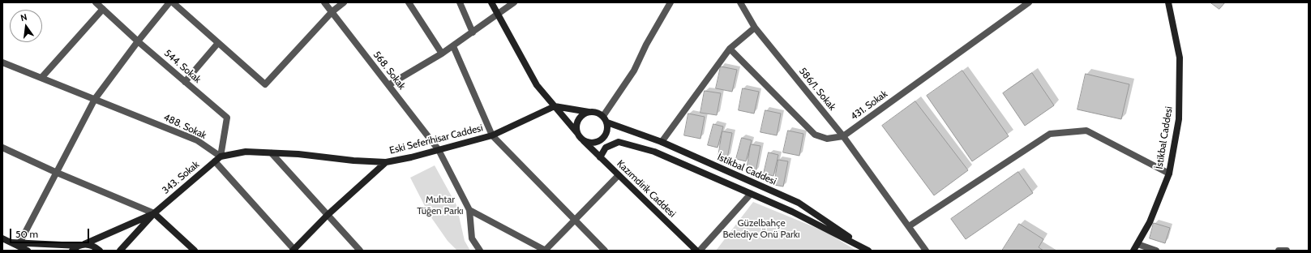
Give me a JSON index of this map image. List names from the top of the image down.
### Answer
{
  "streets": {
    "main road": [
      "İstikbal Caddesi",
      "Eski Seferihisar Caddesi",
      "343. Sokak",
      "Kazımdirik Caddesi"
    ],
    "street": [
      "544. Sokak",
      "568. Sokak",
      "586/1. Sokak",
      "431. Sokak",
      "488. Sokak"
    ]
  },
  "crossings": [
    ["544. Sokak", "488. Sokak"],
    ["544. Sokak", "343. Sokak"],
    ["568. Sokak", "Eski Seferihisar Caddesi"],
    ["586/1. Sokak", "431. Sokak"],
    ["488. Sokak", "343. Sokak"],
    ["İstikbal Caddesi", "Kazımdirik Caddesi"]
  ],
  "parks": ["Muhtar Tüğen Parkı", "Güzelbahçe Belediye Önü Parkı"],
  "scale_bar": "50 m",
  "north": "top"
}
